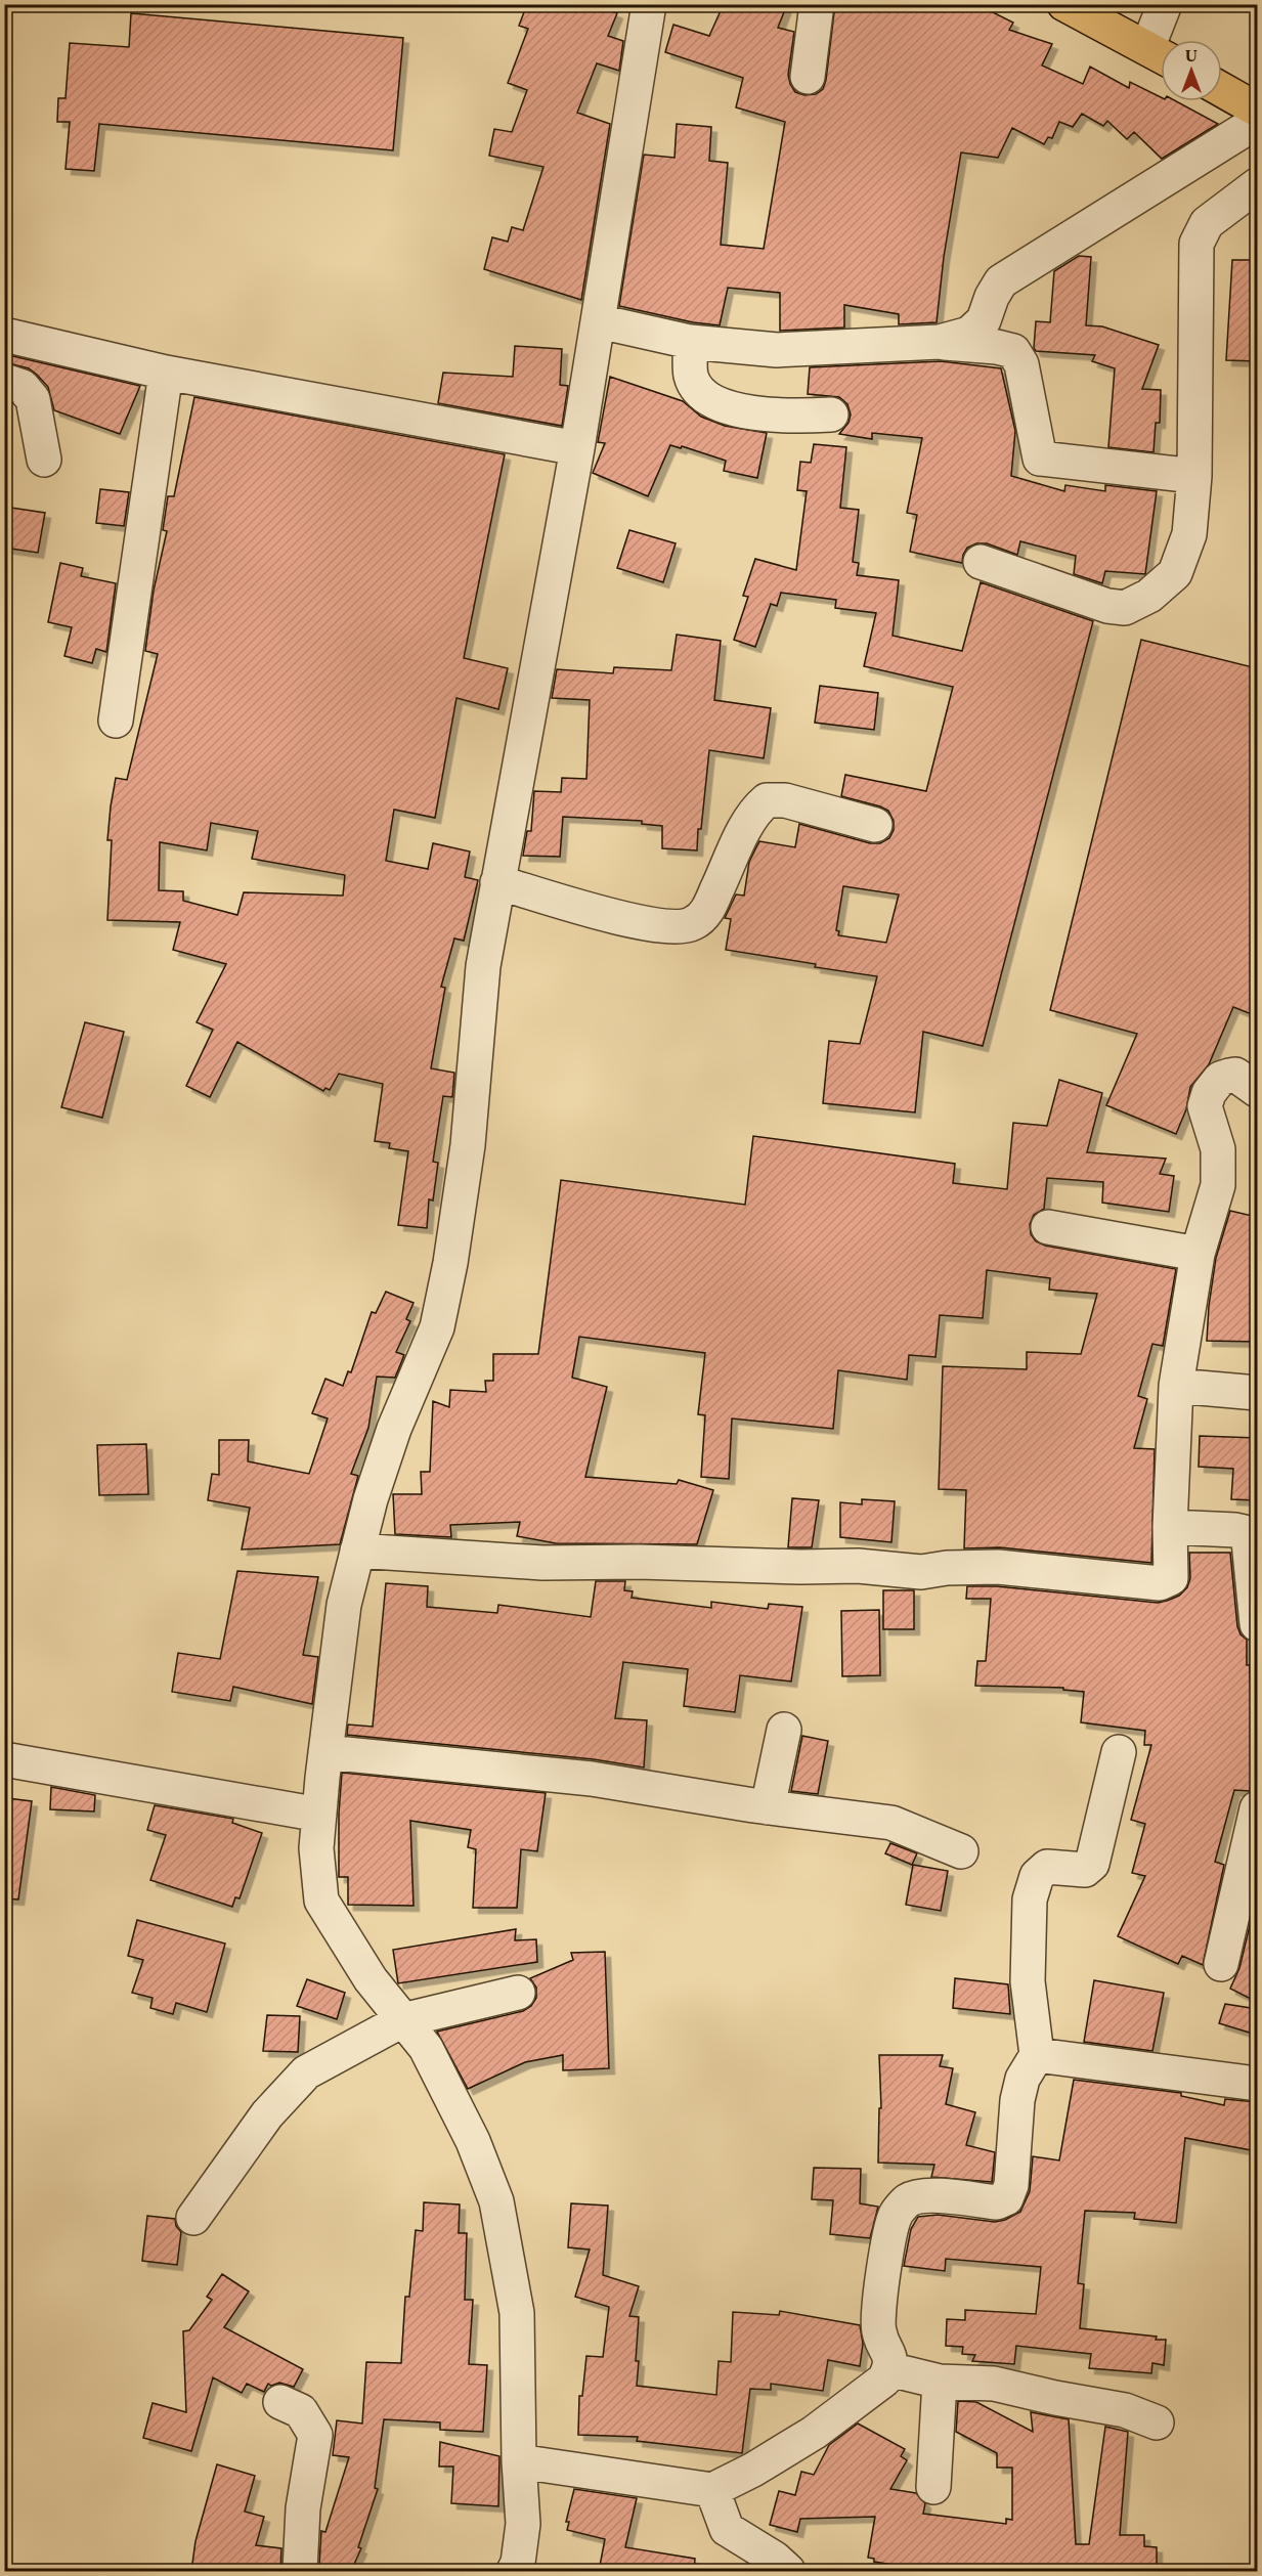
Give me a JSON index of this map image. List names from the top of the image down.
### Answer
{
  "north": "top"
}
